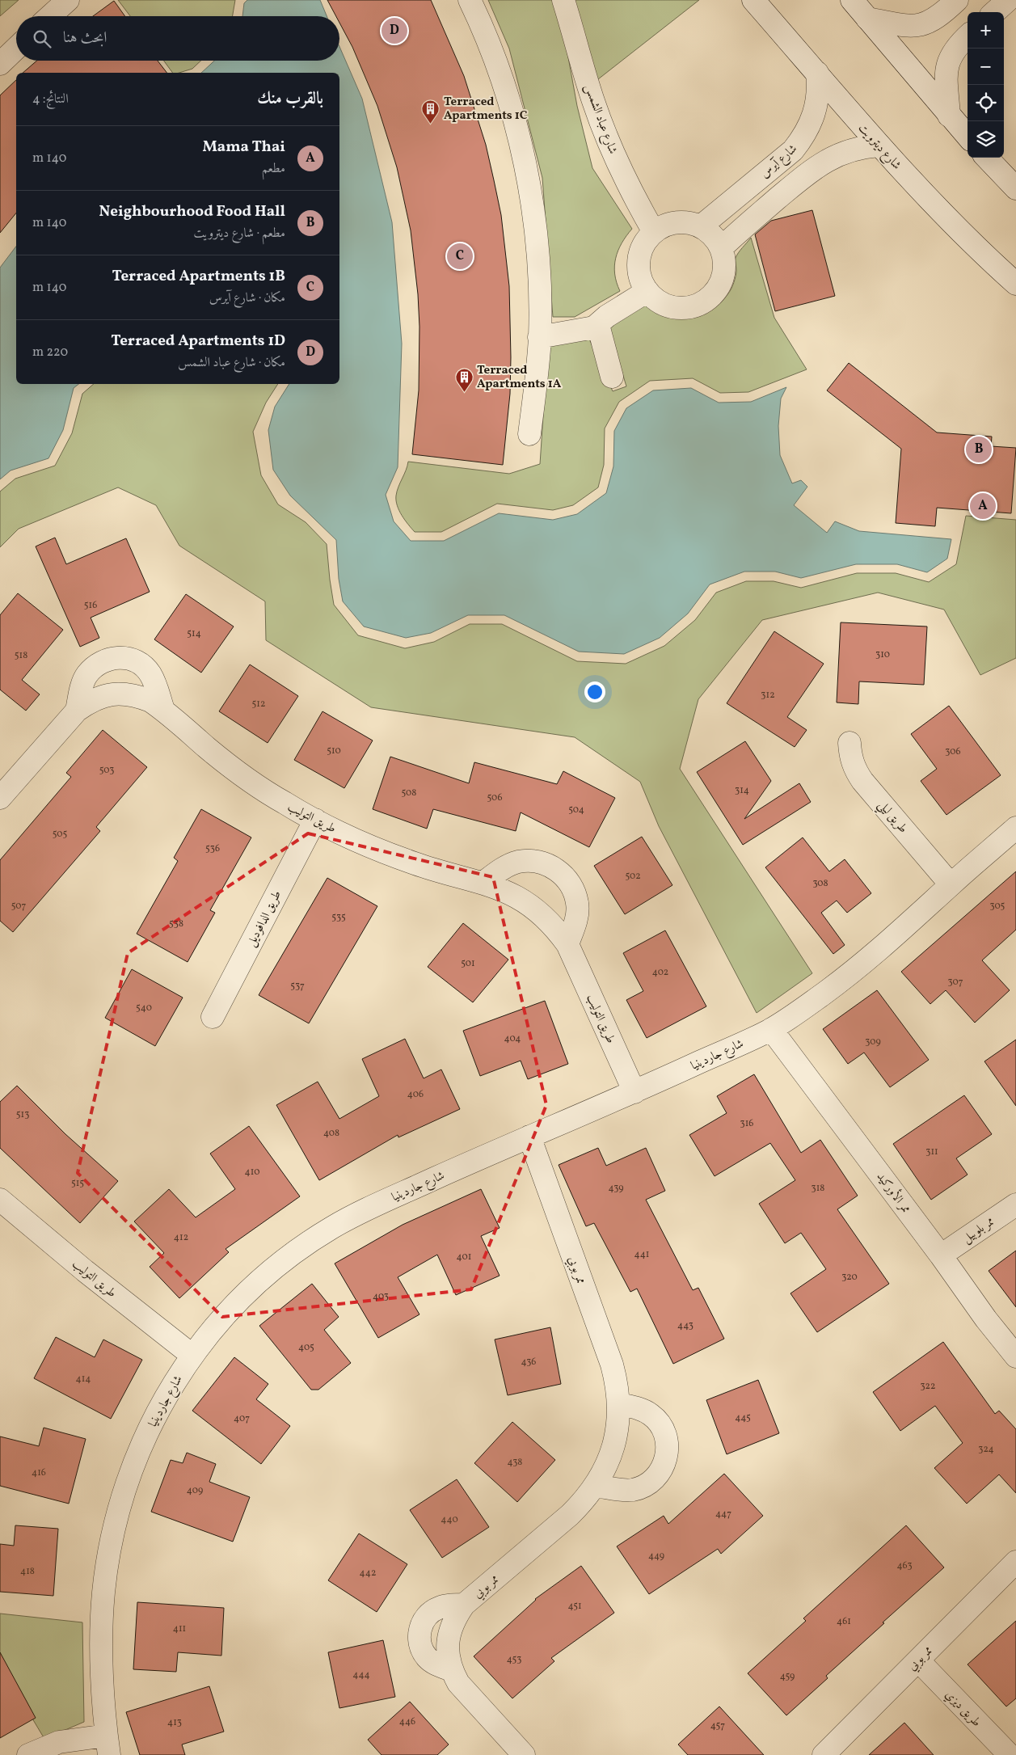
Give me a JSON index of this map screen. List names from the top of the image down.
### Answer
{
  "streets": {
    "street": [
      "شارع عباد الشمس",
      "شارع ديترويت",
      "شارع آيرس",
      "طريق ليلي",
      "طريق التوليب",
      "طريق الدافوديل",
      "شارع جاردينيا",
      "ممر الأوركيد",
      "ممر بلوبيل",
      "ممر بوبي",
      "طريق ديزي"
    ]
  },
  "crossings": [
    ["شارع عباد الشمس", "شارع آيرس"],
    ["شارع ديترويت", "شارع آيرس"],
    ["طريق ليلي", "شارع جاردينيا"],
    ["طريق التوليب", "طريق الدافوديل"],
    ["طريق التوليب", "شارع جاردينيا"],
    ["شارع جاردينيا", "ممر الأوركيد"],
    ["شارع جاردينيا", "ممر بوبي"],
    ["ممر الأوركيد", "ممر بلوبيل"],
    ["ممر بوبي", "طريق ديزي"]
  ],
  "places": {
    "building": ["Terraced Apartments 1C", "Terraced Apartments 1A"]
  },
  "house_numbers": [
    "516",
    "514",
    "310",
    "518",
    "312",
    "512",
    "510",
    "306",
    "503",
    "314",
    "508",
    "506",
    "504",
    "505",
    "536",
    "502",
    "308",
    "507",
    "305",
    "535",
    "538",
    "501",
    "402",
    "307",
    "537",
    "540",
    "404",
    "309",
    "406",
    "513",
    "316",
    "408",
    "311",
    "410",
    "515",
    "439",
    "318",
    "412",
    "441",
    "401",
    "320",
    "403",
    "443",
    "405",
    "436",
    "414",
    "322",
    "445",
    "407",
    "324",
    "438",
    "416",
    "409",
    "447",
    "440",
    "449",
    "463",
    "418",
    "442",
    "451",
    "461",
    "411",
    "453",
    "444",
    "459",
    "446",
    "413",
    "457"
  ],
  "page": {
    "map_buttons": ["+", "−"],
    "pins": [
      "D",
      "C",
      "B",
      "A"
    ],
    "search": "ابحث هنا",
    "heading": ["بالقرب منك", "النتائج: 4"],
    "list": [
      {
        "mark": "A",
        "name": "Mama Thai",
        "note": "مطعم",
        "value": "140 m"
      },
      {
        "mark": "B",
        "name": "Neighbourhood Food Hall",
        "note": "مطعم · شارع ديترويت",
        "value": "140 m"
      },
      {
        "mark": "C",
        "name": "Terraced Apartments 1B",
        "note": "مكان · شارع آيرس",
        "value": "140 m"
      },
      {
        "mark": "D",
        "name": "Terraced Apartments 1D",
        "note": "مكان · شارع عباد الشمس",
        "value": "220 m"
      }
    ]
  }
}
